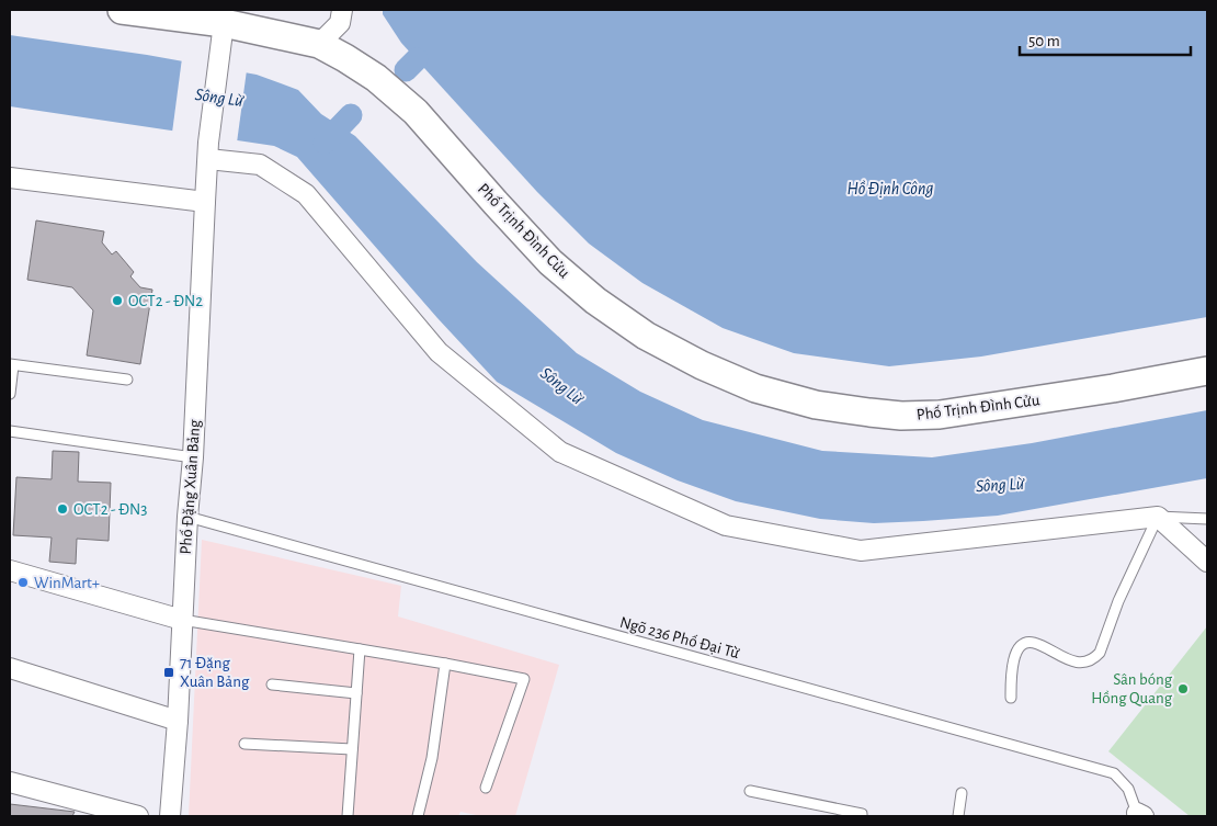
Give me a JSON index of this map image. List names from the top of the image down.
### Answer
{
  "streets": {
    "main road": ["Phố Trịnh Đình Cửu"],
    "street": ["Phố Đặng Xuân Bảng"],
    "lane": ["Ngõ 236 Phố Đại Từ"]
  },
  "crossings": [
    ["Phố Trịnh Đình Cửu", "Phố Đặng Xuân Bảng"],
    ["Phố Đặng Xuân Bảng", "Ngõ 236 Phố Đại Từ"]
  ],
  "water": ["Sông Lừ", "Hồ Định Công"],
  "places": {
    "other": [
      "OCT2 - ĐN2",
      "OCT2 - ĐN3",
      "WinMart+",
      "Sân bóng Hồng Quang"
    ],
    "transit": ["71 Đặng Xuân Bảng"]
  },
  "scale_bar": "50 m"
}
